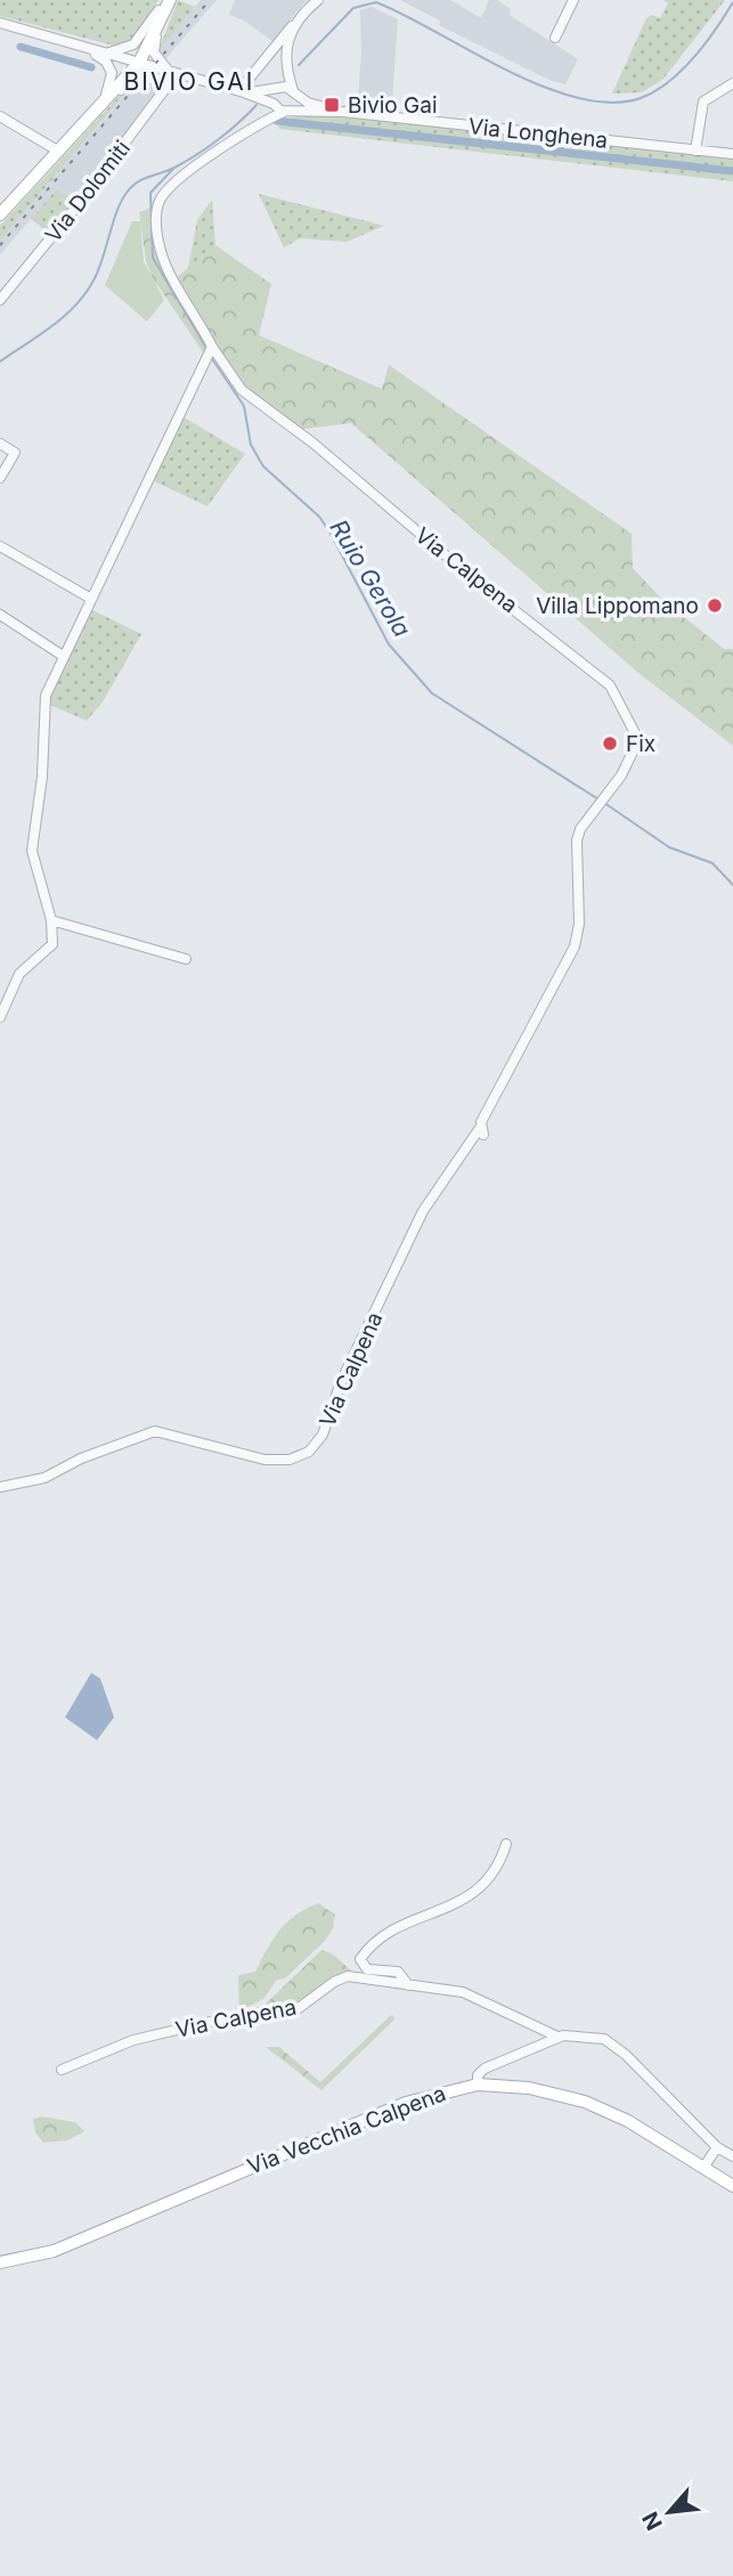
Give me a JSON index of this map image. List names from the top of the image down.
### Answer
{
  "streets": {
    "main road": ["Via Vecchia Calpena"],
    "street": ["Via Longhena", "Via Dolomiti", "Via Calpena"]
  },
  "crossings": [
    ["Via Longhena", "Via Dolomiti"],
    ["Via Longhena", "Via Calpena"],
    ["Via Calpena", "Via Vecchia Calpena"]
  ],
  "districts": ["BIVIO GAI"],
  "water": ["Ruio Gerola"],
  "places": {
    "transit": ["Bivio Gai"],
    "other": ["Villa Lippomano", "Fix"]
  },
  "north": "bottom left"
}
